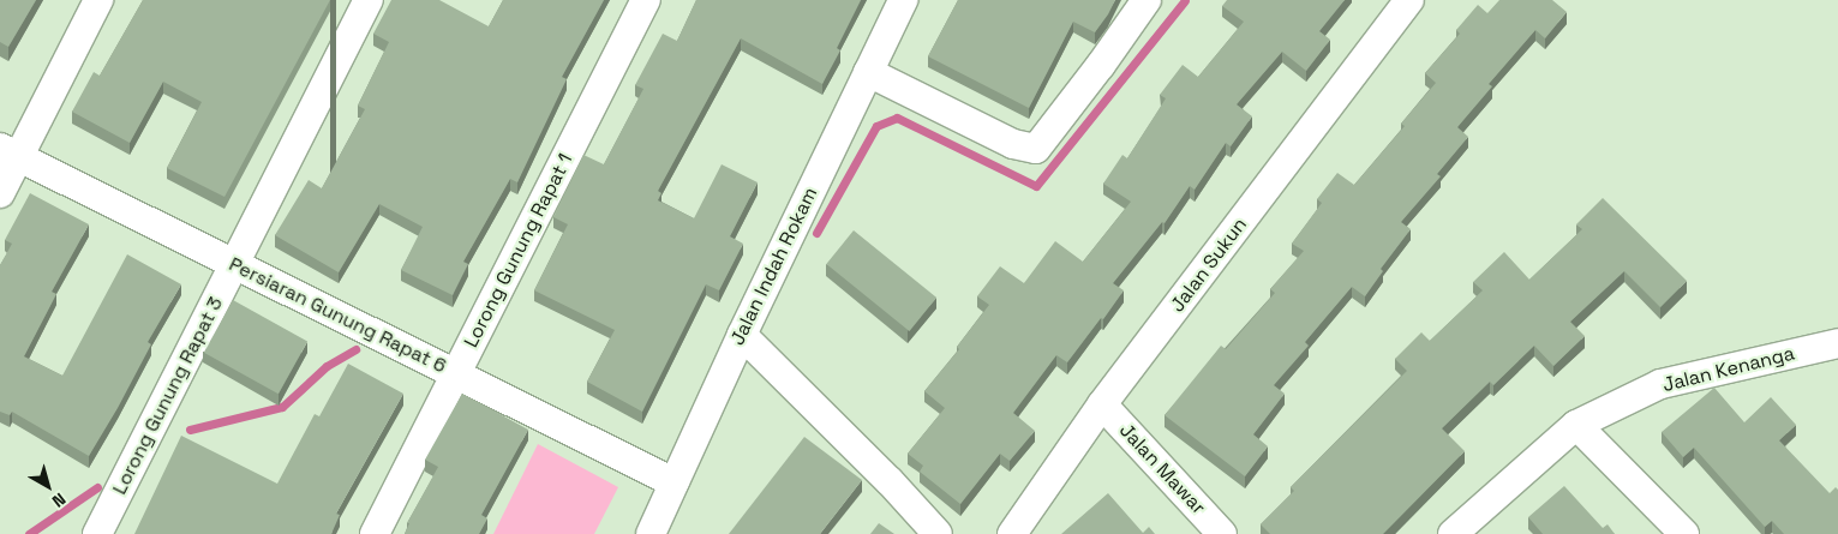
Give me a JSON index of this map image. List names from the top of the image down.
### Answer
{
  "streets": {
    "street": [
      "Lorong Gunung Rapat 1",
      "Jalan Sukun",
      "Jalan Indah Rokam",
      "Persiaran Gunung Rapat 6",
      "Jalan Kenanga",
      "Lorong Gunung Rapat 3",
      "Jalan Mawar"
    ]
  },
  "crossings": [
    ["Lorong Gunung Rapat 1", "Persiaran Gunung Rapat 6"],
    ["Jalan Sukun", "Jalan Mawar"],
    ["Jalan Indah Rokam", "Persiaran Gunung Rapat 6"],
    ["Persiaran Gunung Rapat 6", "Lorong Gunung Rapat 3"]
  ],
  "north": "bottom right"
}
